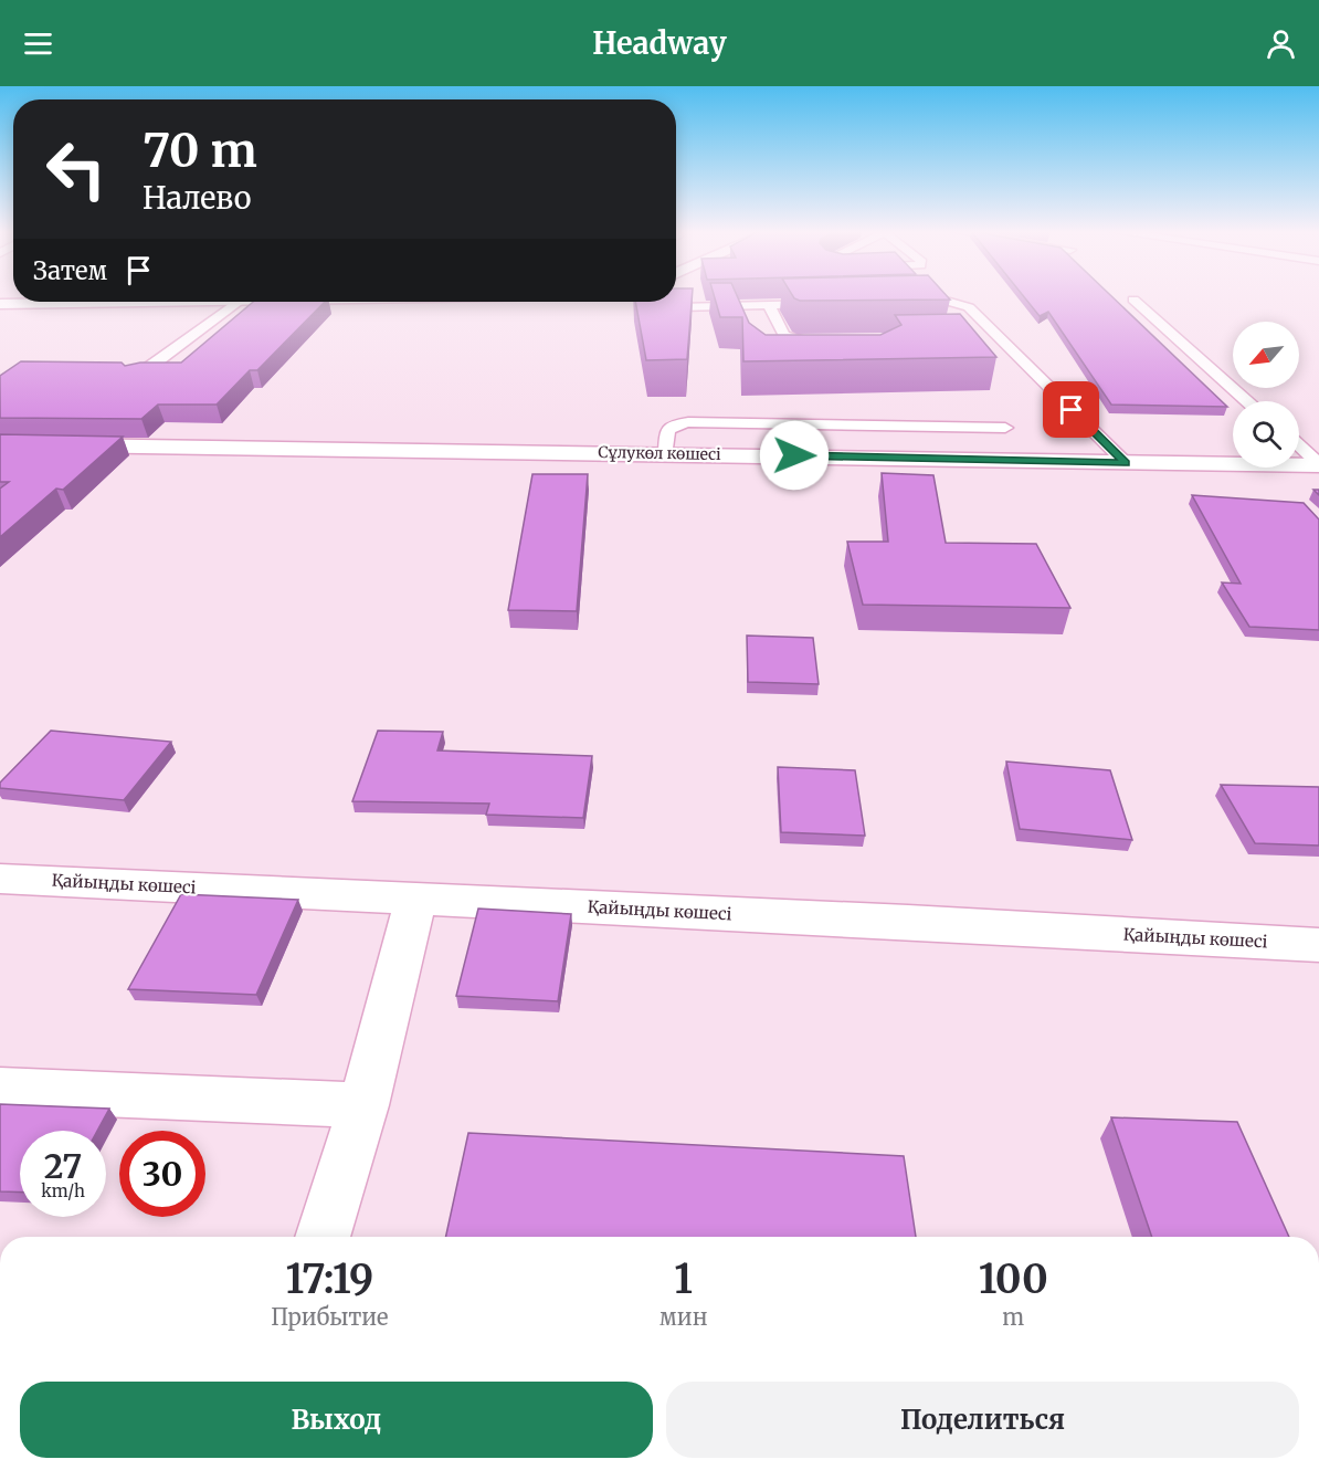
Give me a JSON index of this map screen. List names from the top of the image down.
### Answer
{
  "streets": {
    "street": ["Сұлукөл көшесі", "Қайыңды көшесі"]
  },
  "north": "bottom left",
  "page": {
    "header": "Headway",
    "turn": ["70 m", "Налево"],
    "then": "Затем",
    "speed": "27 km/h",
    "limit": "30",
    "eta": [
      "17:19",
      "Прибытие",
      "1",
      "мин",
      "100",
      "m"
    ],
    "buttons": ["Выход", "Поделиться"]
  }
}
